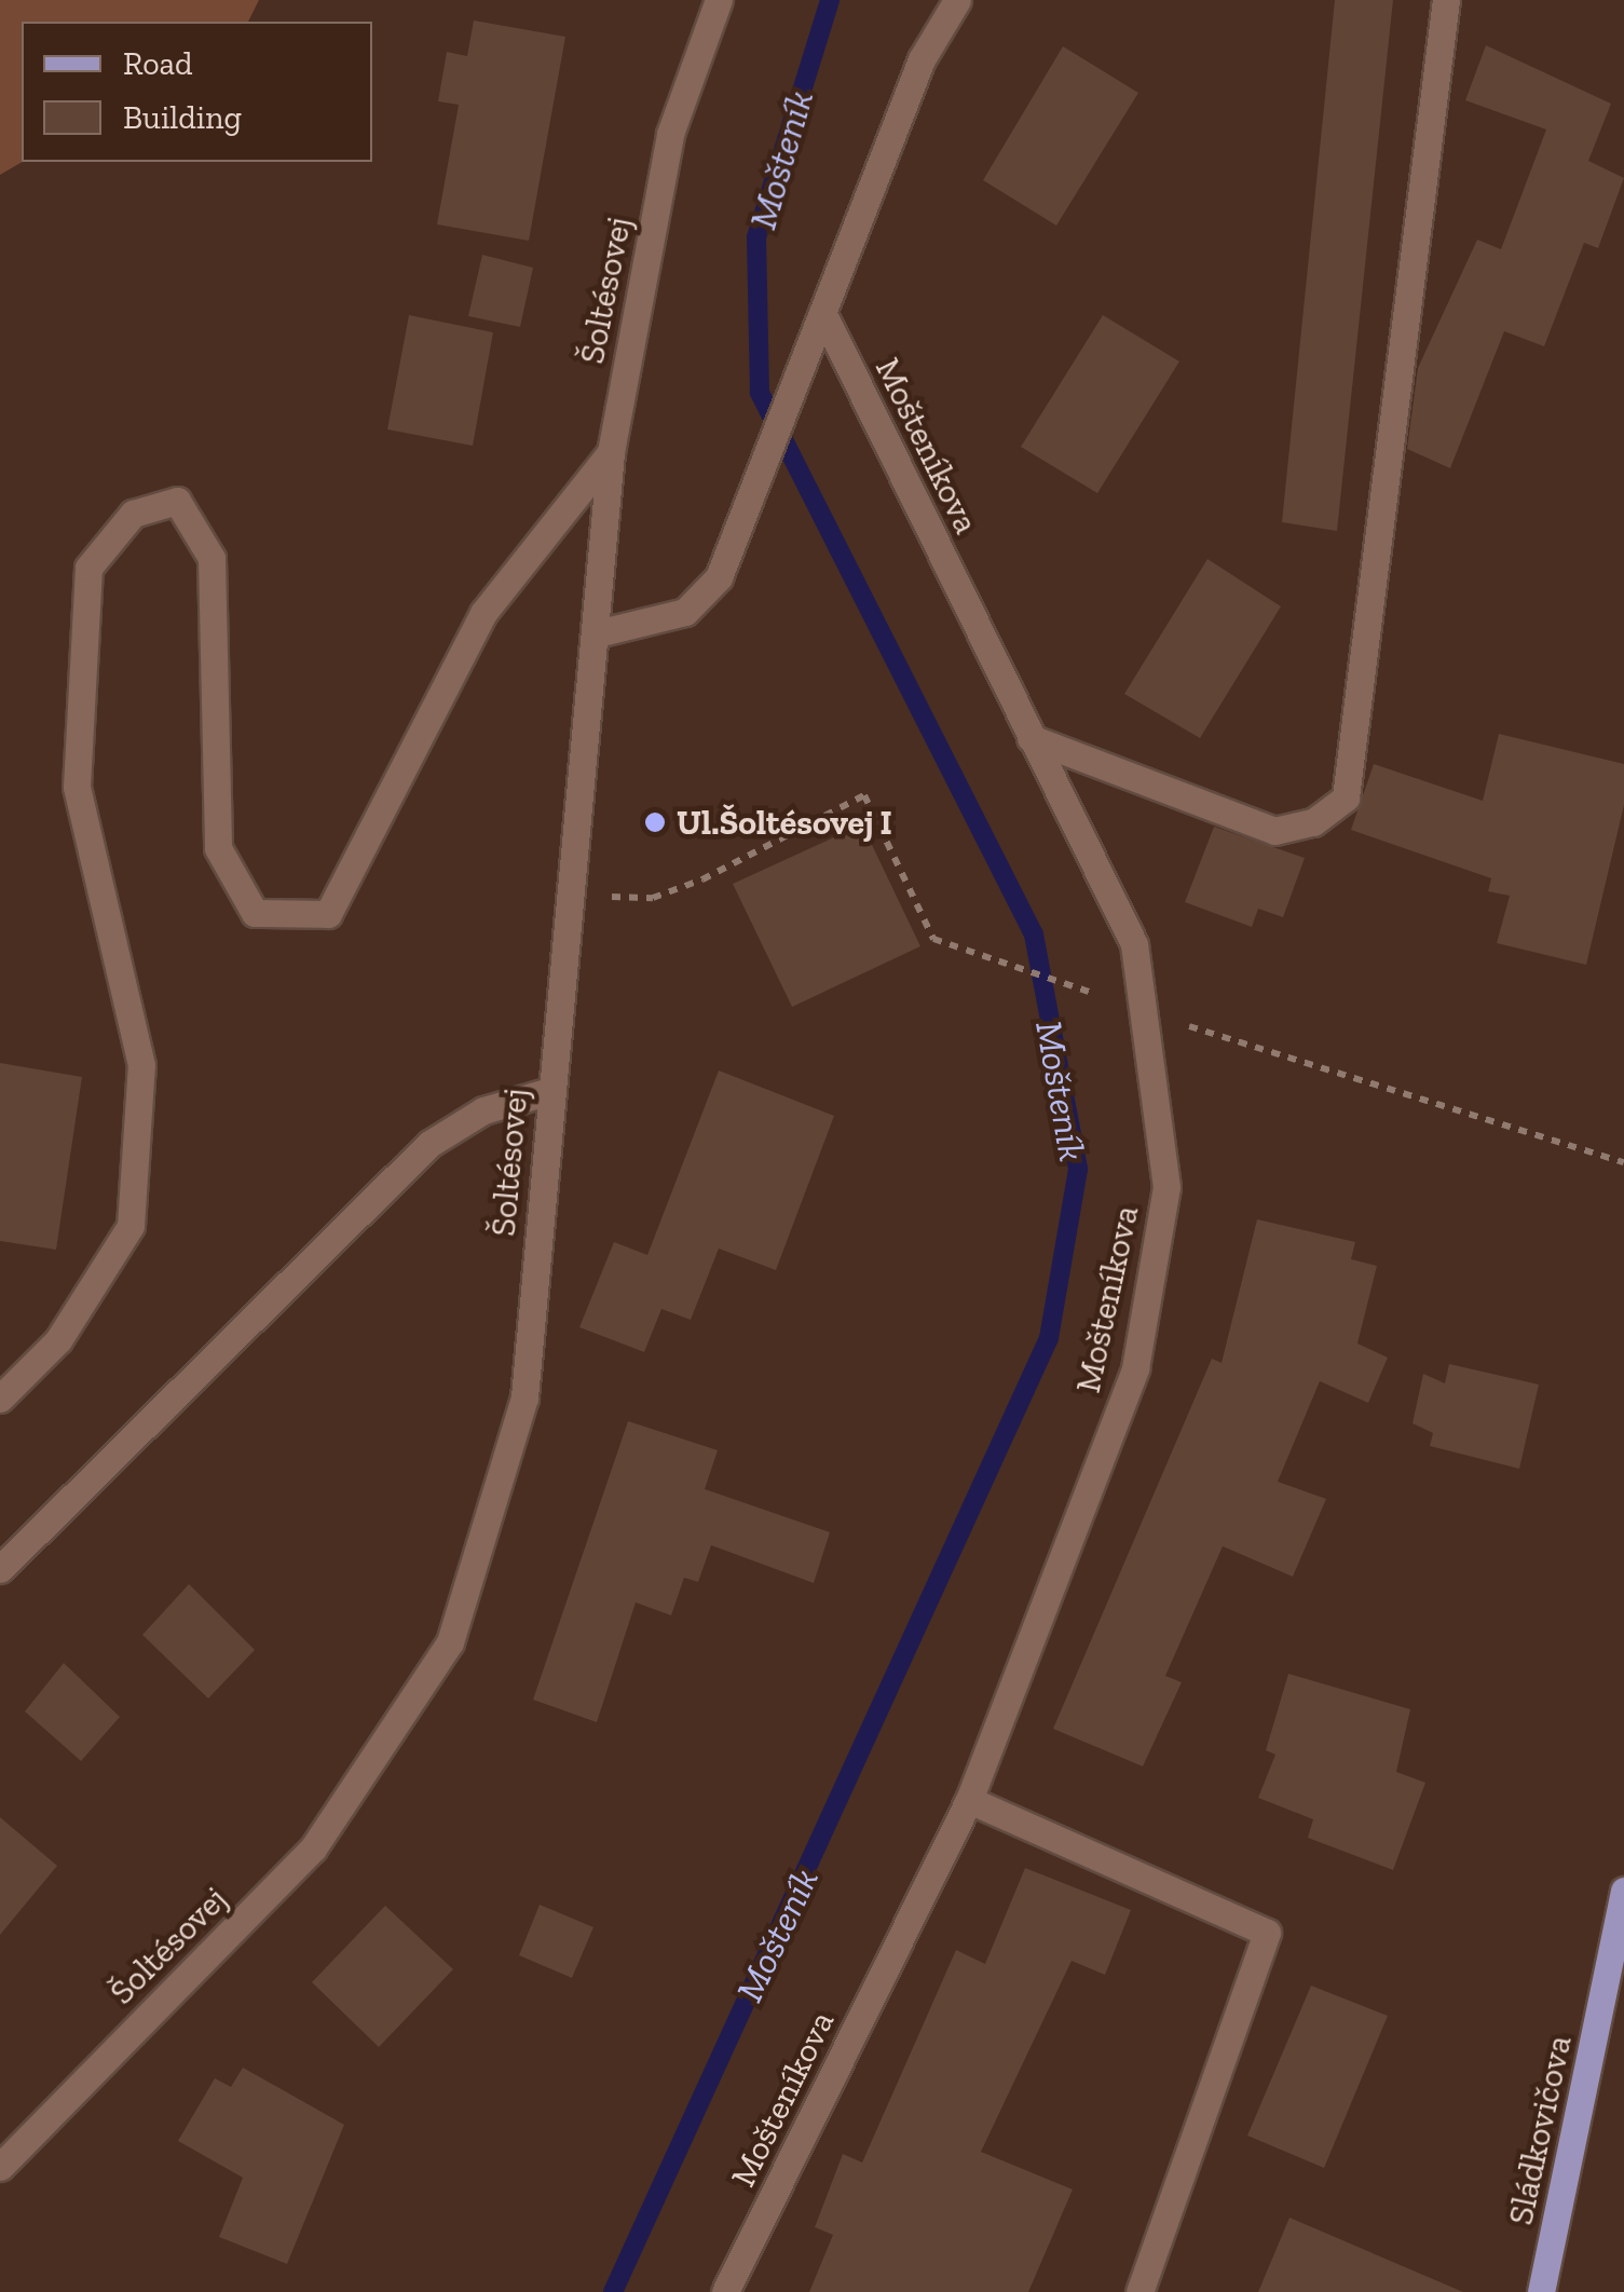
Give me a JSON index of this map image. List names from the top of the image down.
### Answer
{
  "streets": {
    "main road": ["Sládkovičova"],
    "street": ["Šoltésovej", "Mošteníkova"]
  },
  "water": ["Mošteník"],
  "places": ["Ul.Šoltésovej I"],
  "legend": ["Road", "Building"]
}
